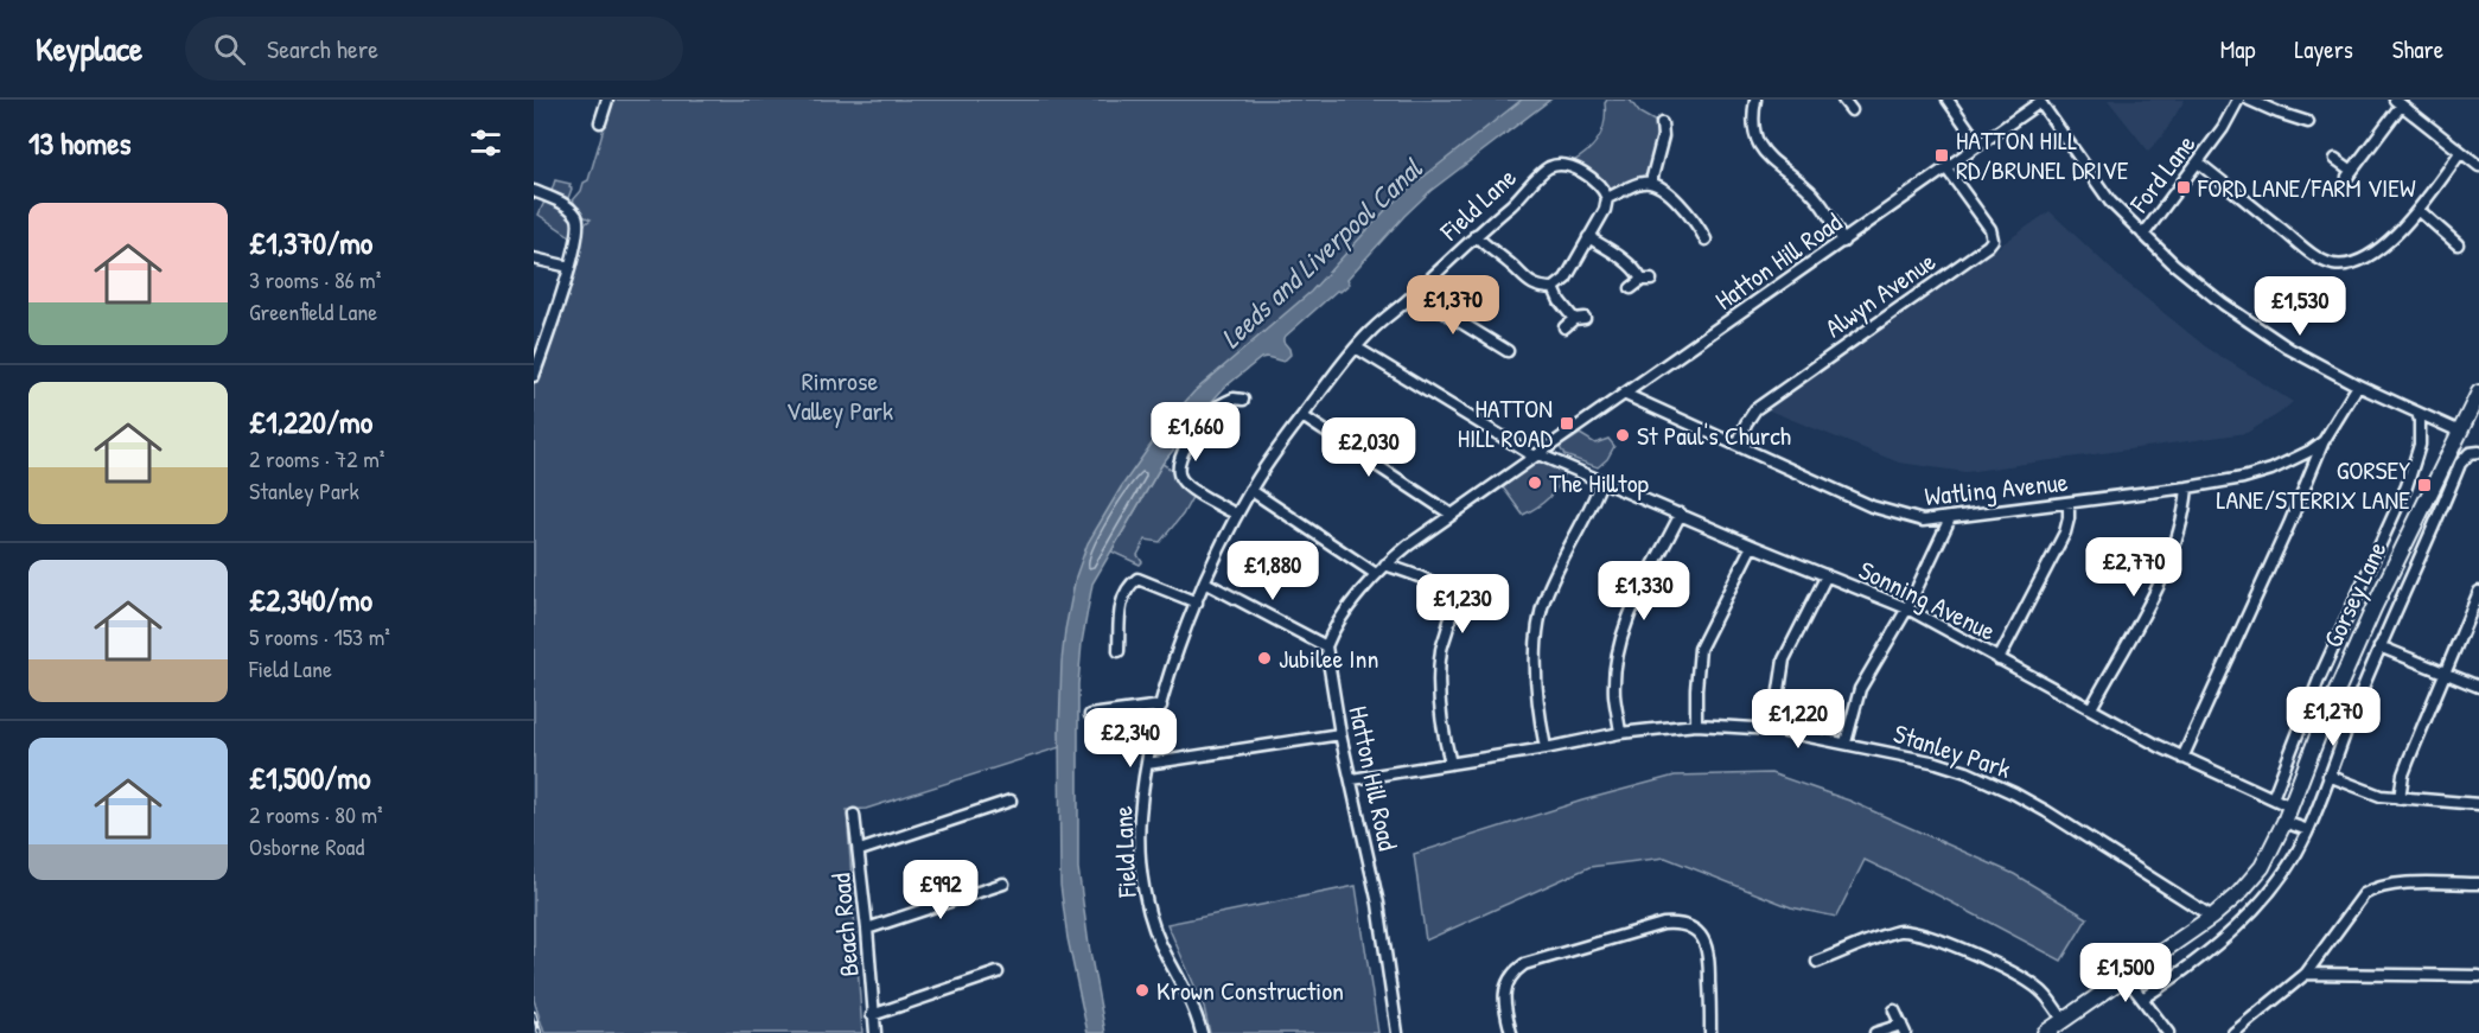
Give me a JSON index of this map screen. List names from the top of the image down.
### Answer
{
  "streets": {
    "main road": ["Gorsey Lane"],
    "street": [
      "Ford Lane",
      "Field Lane",
      "Hatton Hill Road",
      "Alwyn Avenue",
      "Watling Avenue",
      "Sonning Avenue",
      "Stanley Park",
      "Beach Road"
    ]
  },
  "crossings": [
    ["Ford Lane", "Hatton Hill Road"],
    ["Field Lane", "Sonning Avenue"],
    ["Hatton Hill Road", "Alwyn Avenue"],
    ["Hatton Hill Road", "Watling Avenue"],
    ["Hatton Hill Road", "Sonning Avenue"],
    ["Hatton Hill Road", "Stanley Park"],
    ["Alwyn Avenue", "Watling Avenue"],
    ["Gorsey Lane", "Sonning Avenue"],
    ["Gorsey Lane", "Stanley Park"]
  ],
  "water": ["Leeds and Liverpool Canal"],
  "parks": ["Rimrose Valley Park"],
  "places": {
    "transit": [
      "HATTON HILL RD/BRUNEL DRIVE",
      "FORD LANE/FARM VIEW",
      "HATTON HILL ROAD",
      "GORSEY LANE/STERRIX LANE"
    ],
    "other": [
      "St Paul's Church",
      "The Hilltop",
      "Jubilee Inn",
      "Krown Construction"
    ]
  },
  "page": {
    "header": "Keyplace",
    "search": "Search here",
    "nav": ["Map", "Layers", "Share"],
    "heading": "13 homes",
    "list": [
      {
        "name": "£1,370/mo",
        "note": "3 rooms · 86 m² · Greenfield Lane"
      },
      {
        "name": "£1,220/mo",
        "note": "2 rooms · 72 m² · Stanley Park"
      },
      {
        "name": "£2,340/mo",
        "note": "5 rooms · 153 m² · Field Lane"
      },
      {
        "name": "£1,500/mo",
        "note": "2 rooms · 80 m² · Osborne Road"
      }
    ],
    "price": [
      "£1,370",
      "£1,530",
      "£1,660",
      "£2,030",
      "£2,770",
      "£1,880",
      "£1,330",
      "£1,230",
      "£1,270",
      "£1,220",
      "£2,340",
      "£992",
      "£1,500"
    ]
  }
}
